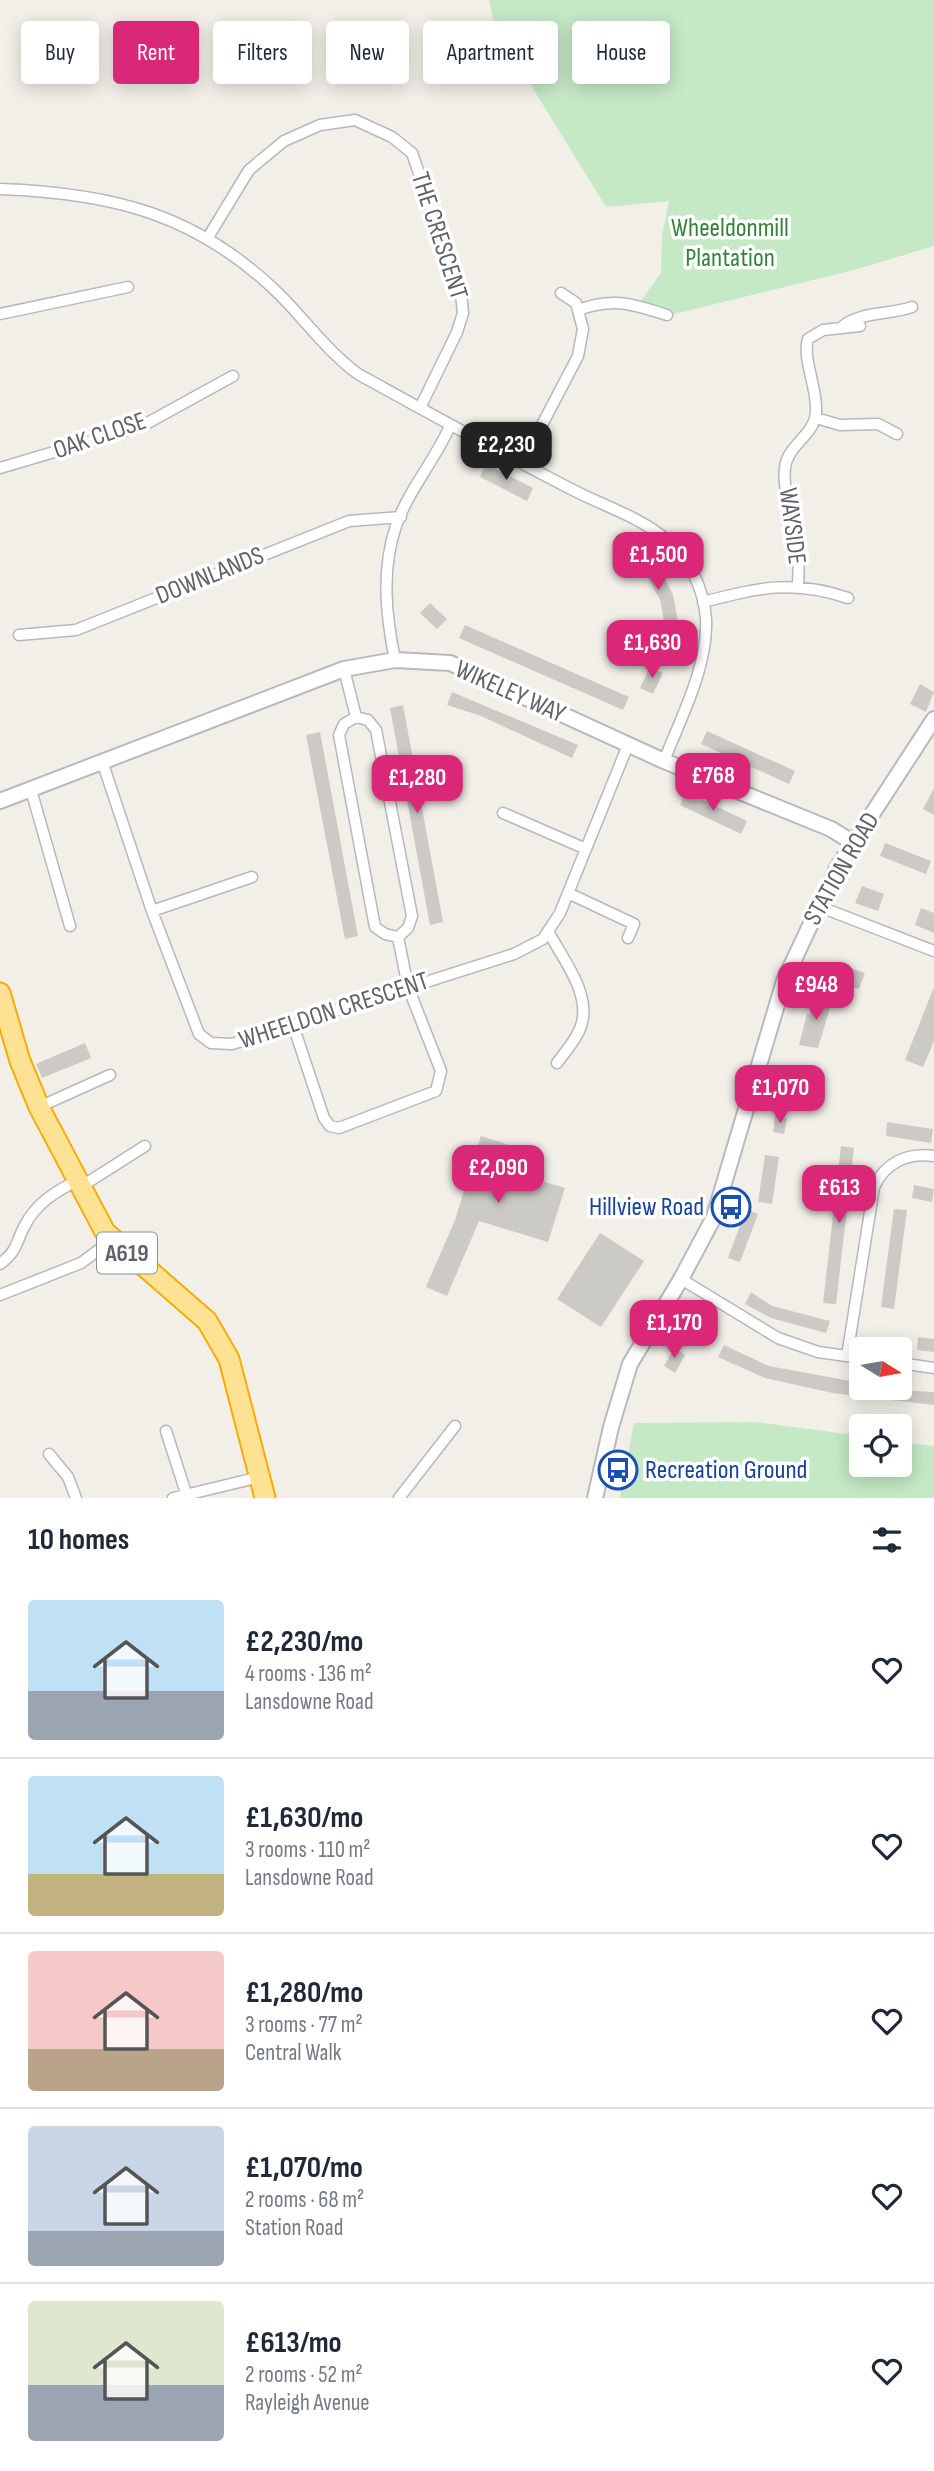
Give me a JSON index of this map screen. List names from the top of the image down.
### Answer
{
  "streets": {
    "highway": ["A619"],
    "street": [
      "THE CRESCENT",
      "OAK CLOSE",
      "WAYSIDE",
      "DOWNLANDS",
      "WIKELEY WAY",
      "STATION ROAD",
      "WHEELDON CRESCENT"
    ]
  },
  "crossings": [
    ["WIKELEY WAY", "STATION ROAD"],
    ["WIKELEY WAY", "WHEELDON CRESCENT"]
  ],
  "parks": ["Wheeldonmill Plantation"],
  "places": {
    "bus stop": ["Hillview Road", "Recreation Ground"]
  },
  "north": "right",
  "page": {
    "chip": [
      "Buy",
      "Rent",
      "Filters",
      "New",
      "Apartment",
      "House"
    ],
    "price": [
      "£2,230",
      "£1,500",
      "£1,630",
      "£768",
      "£1,280",
      "£948",
      "£1,070",
      "£2,090",
      "£613",
      "£1,170"
    ],
    "heading": "10 homes",
    "list": [
      {
        "name": "£2,230/mo",
        "note": "4 rooms · 136 m² · Lansdowne Road"
      },
      {
        "name": "£1,630/mo",
        "note": "3 rooms · 110 m² · Lansdowne Road"
      },
      {
        "name": "£1,280/mo",
        "note": "3 rooms · 77 m² · Central Walk"
      },
      {
        "name": "£1,070/mo",
        "note": "2 rooms · 68 m² · Station Road"
      },
      {
        "name": "£613/mo",
        "note": "2 rooms · 52 m² · Rayleigh Avenue"
      }
    ]
  }
}
